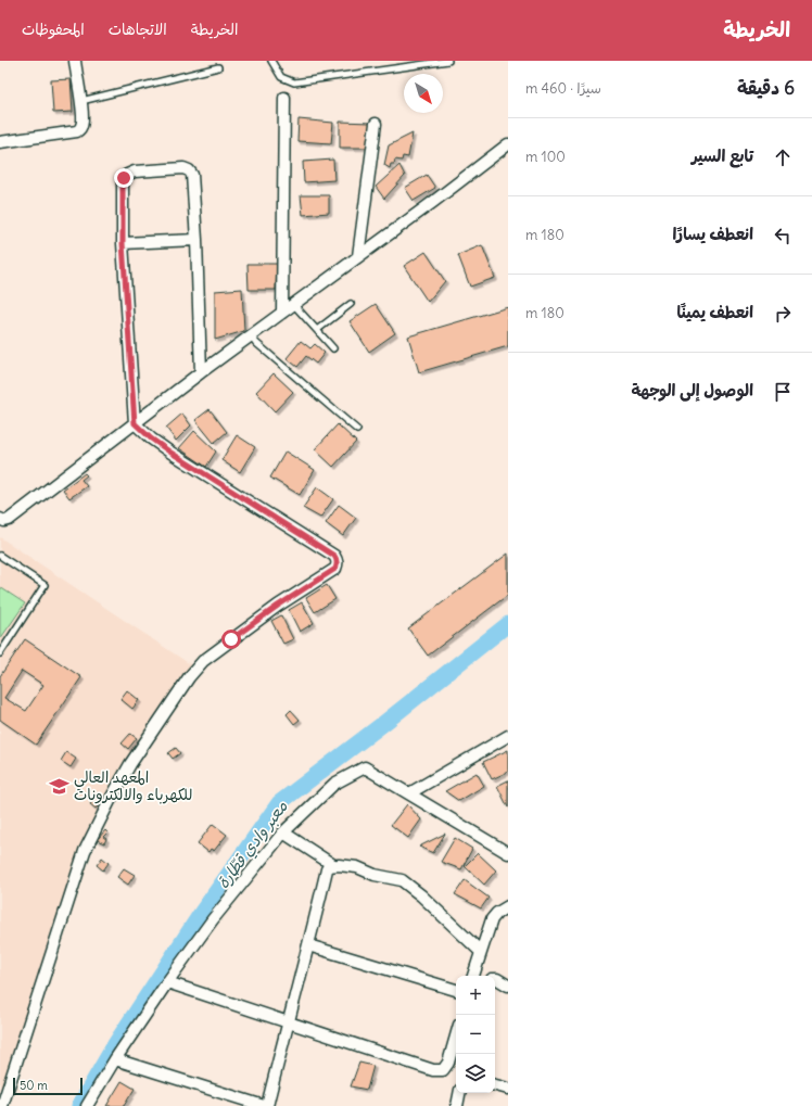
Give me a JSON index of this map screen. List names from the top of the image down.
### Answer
{
  "water": ["معبر وادي قطّارة"],
  "places": {
    "school or university": ["المعهد العالي للكهرباء والالكترونات"]
  },
  "scale_bar": "50 m",
  "north": "bottom right",
  "page": {
    "header": "الخريطة",
    "nav": ["الخريطة", "الاتجاهات", "المحفوظات"],
    "heading": ["6 دقيقة", "سيرًا · 460 m"],
    "list": [
      ["تابع السير", "100 m"],
      ["انعطف يسارًا", "180 m"],
      ["انعطف يمينًا", "180 m"],
      "الوصول إلى الوجهة"
    ],
    "map_buttons": ["+", "−"],
    "scale": "50 m"
  }
}
